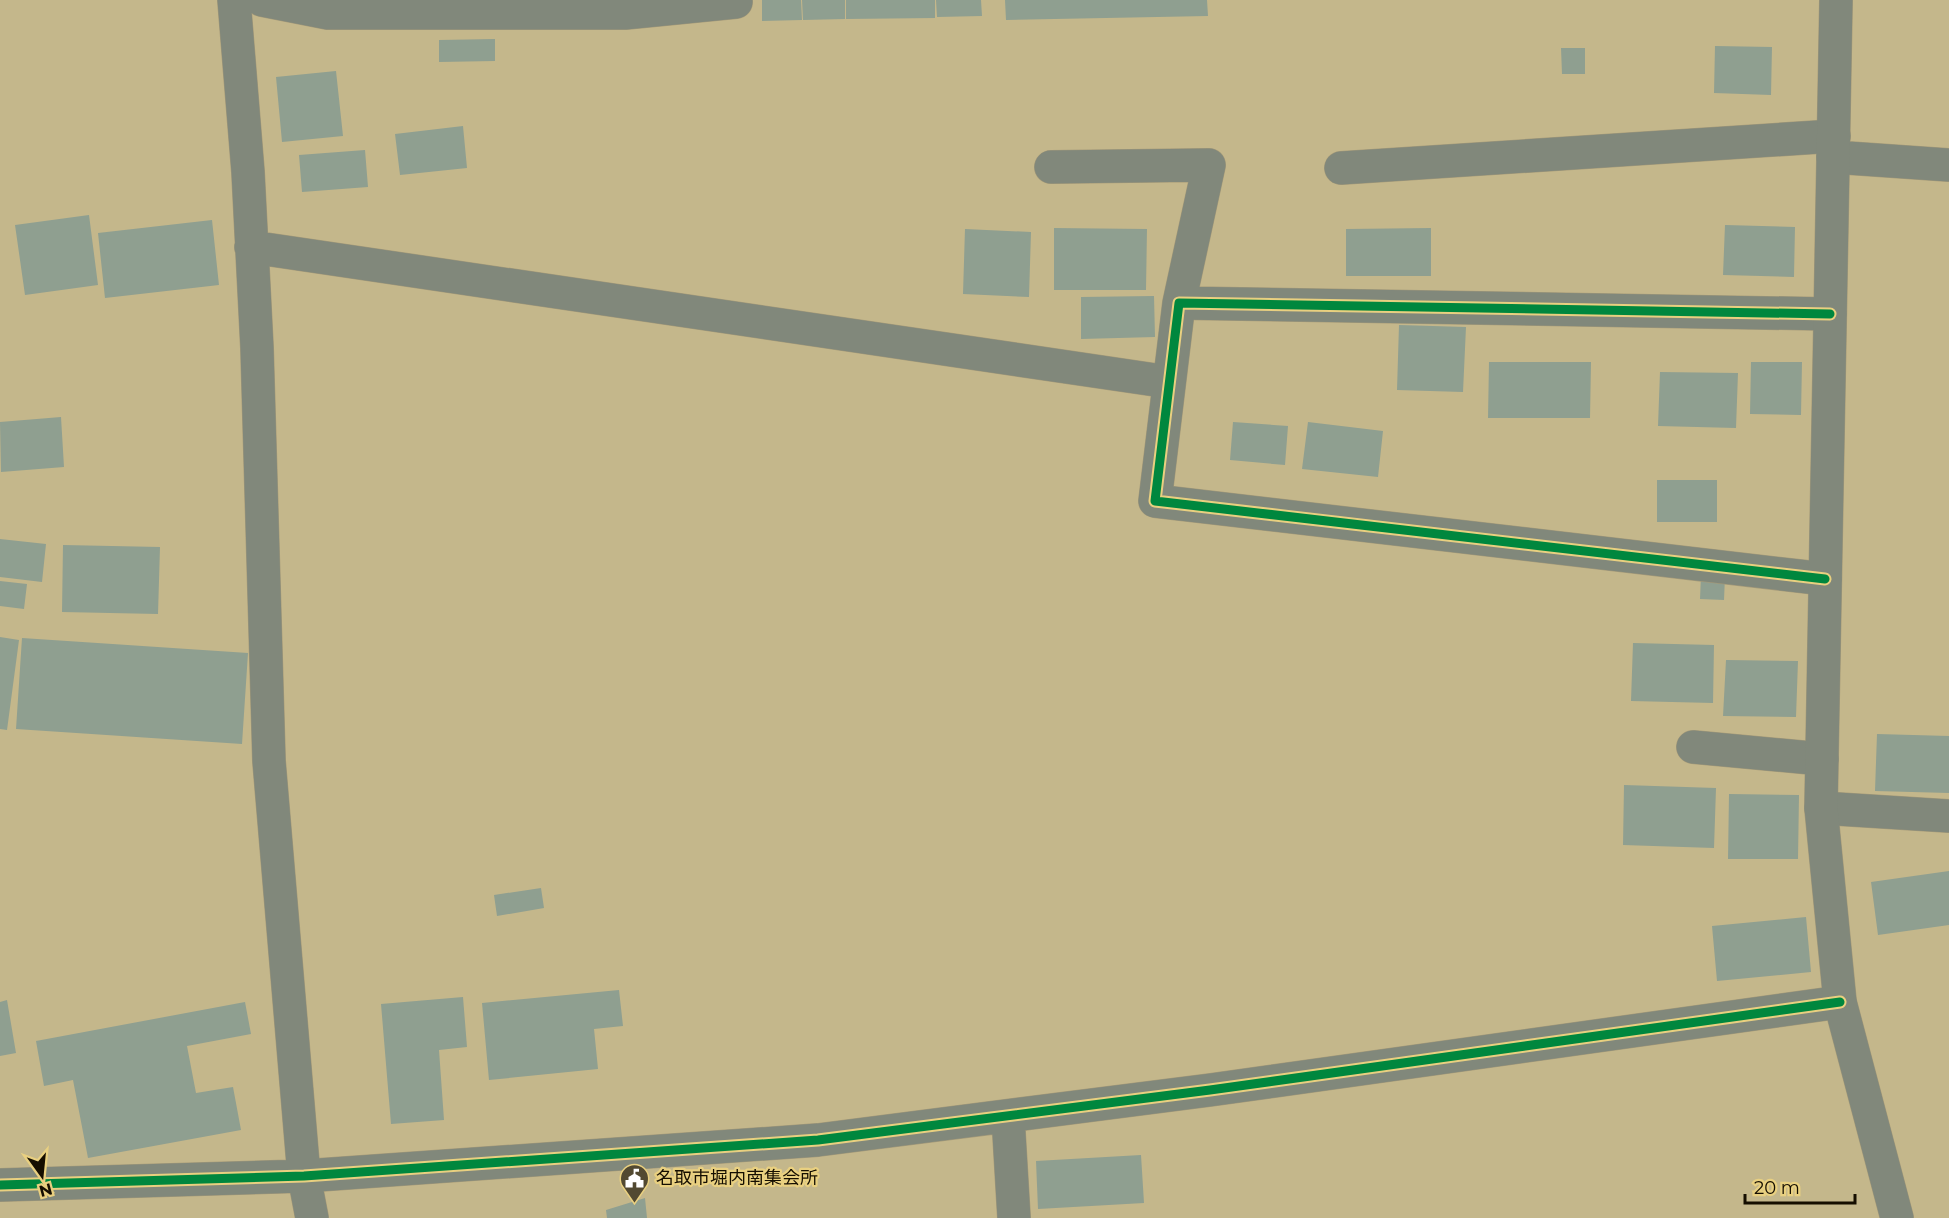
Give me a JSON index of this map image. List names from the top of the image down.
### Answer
{
  "places": {
    "public building": ["名取市堀内南集会所"]
  },
  "scale_bar": "20 m",
  "north": "bottom"
}
